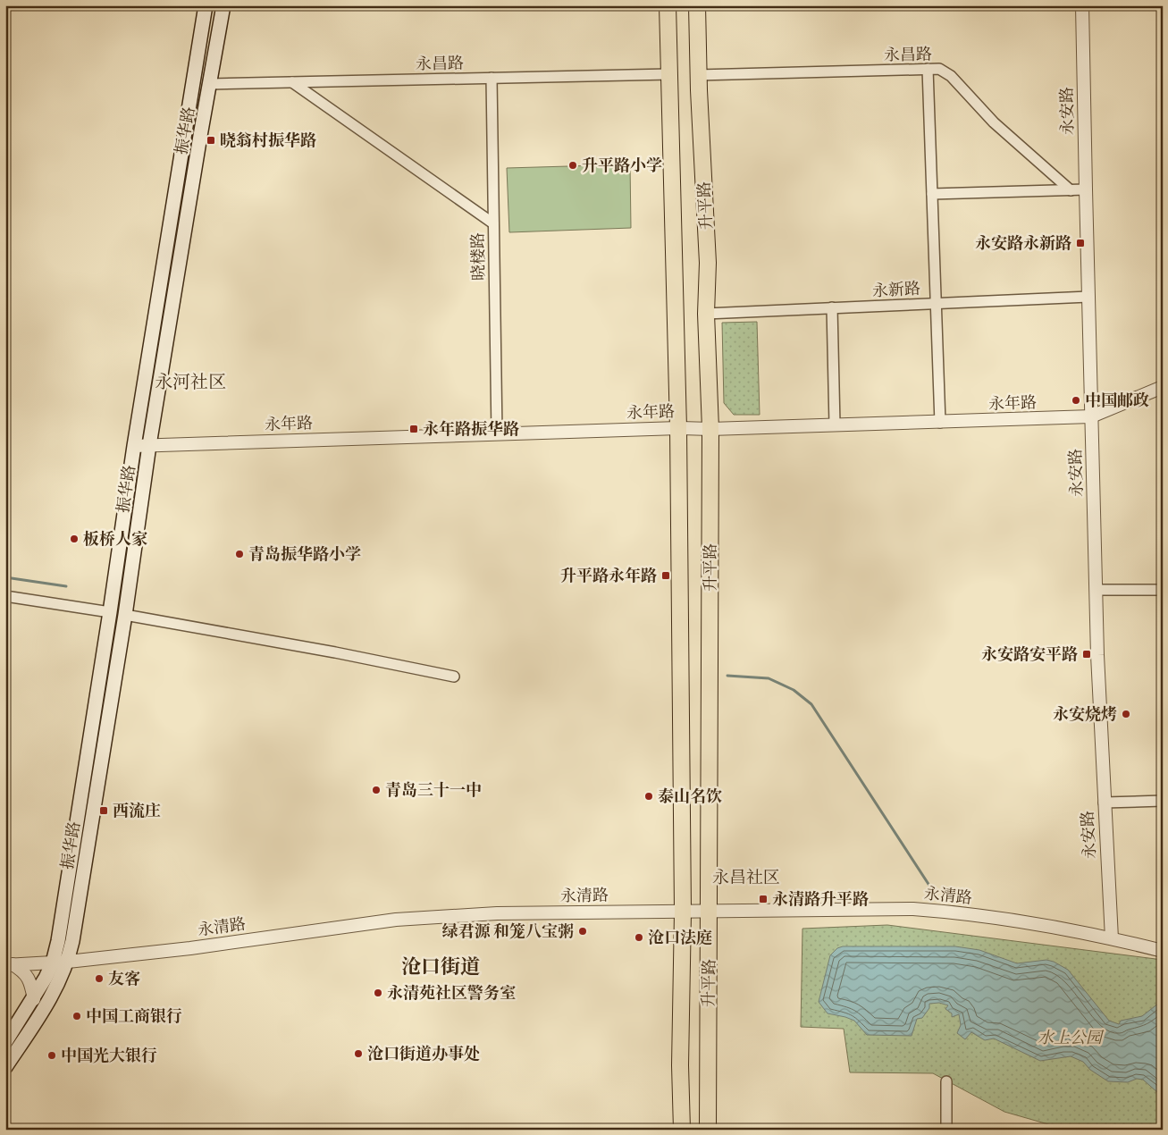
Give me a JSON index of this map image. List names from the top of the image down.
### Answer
{
  "streets": {
    "main road": ["振华路", "升平路"],
    "street": [
      "永昌路",
      "永安路",
      "晓楼路",
      "永新路",
      "永年路",
      "永清路"
    ]
  },
  "crossings": [
    ["永昌路", "振华路"],
    ["永昌路", "升平路"],
    ["永昌路", "晓楼路"],
    ["永安路", "永新路"],
    ["永安路", "永年路"],
    ["永安路", "永清路"],
    ["振华路", "永年路"],
    ["振华路", "永清路"],
    ["升平路", "永新路"],
    ["升平路", "永年路"],
    ["升平路", "永清路"],
    ["晓楼路", "永年路"]
  ],
  "districts": ["永河社区", "永昌社区", "沧口街道"],
  "parks": ["水上公园"],
  "places": {
    "transit": [
      "晓翁村振华路",
      "永安路永新路",
      "永年路振华路",
      "升平路永年路",
      "永安路安平路",
      "西流庄",
      "永清路升平路"
    ],
    "other": [
      "升平路小学",
      "中国邮政",
      "板桥人家",
      "青岛振华路小学",
      "永安烧烤",
      "青岛三十一中",
      "泰山名饮",
      "绿君源 和笼八宝粥",
      "沧口法庭",
      "友客",
      "永清苑社区警务室",
      "中国工商银行",
      "沧口街道办事处",
      "中国光大银行"
    ]
  }
}
